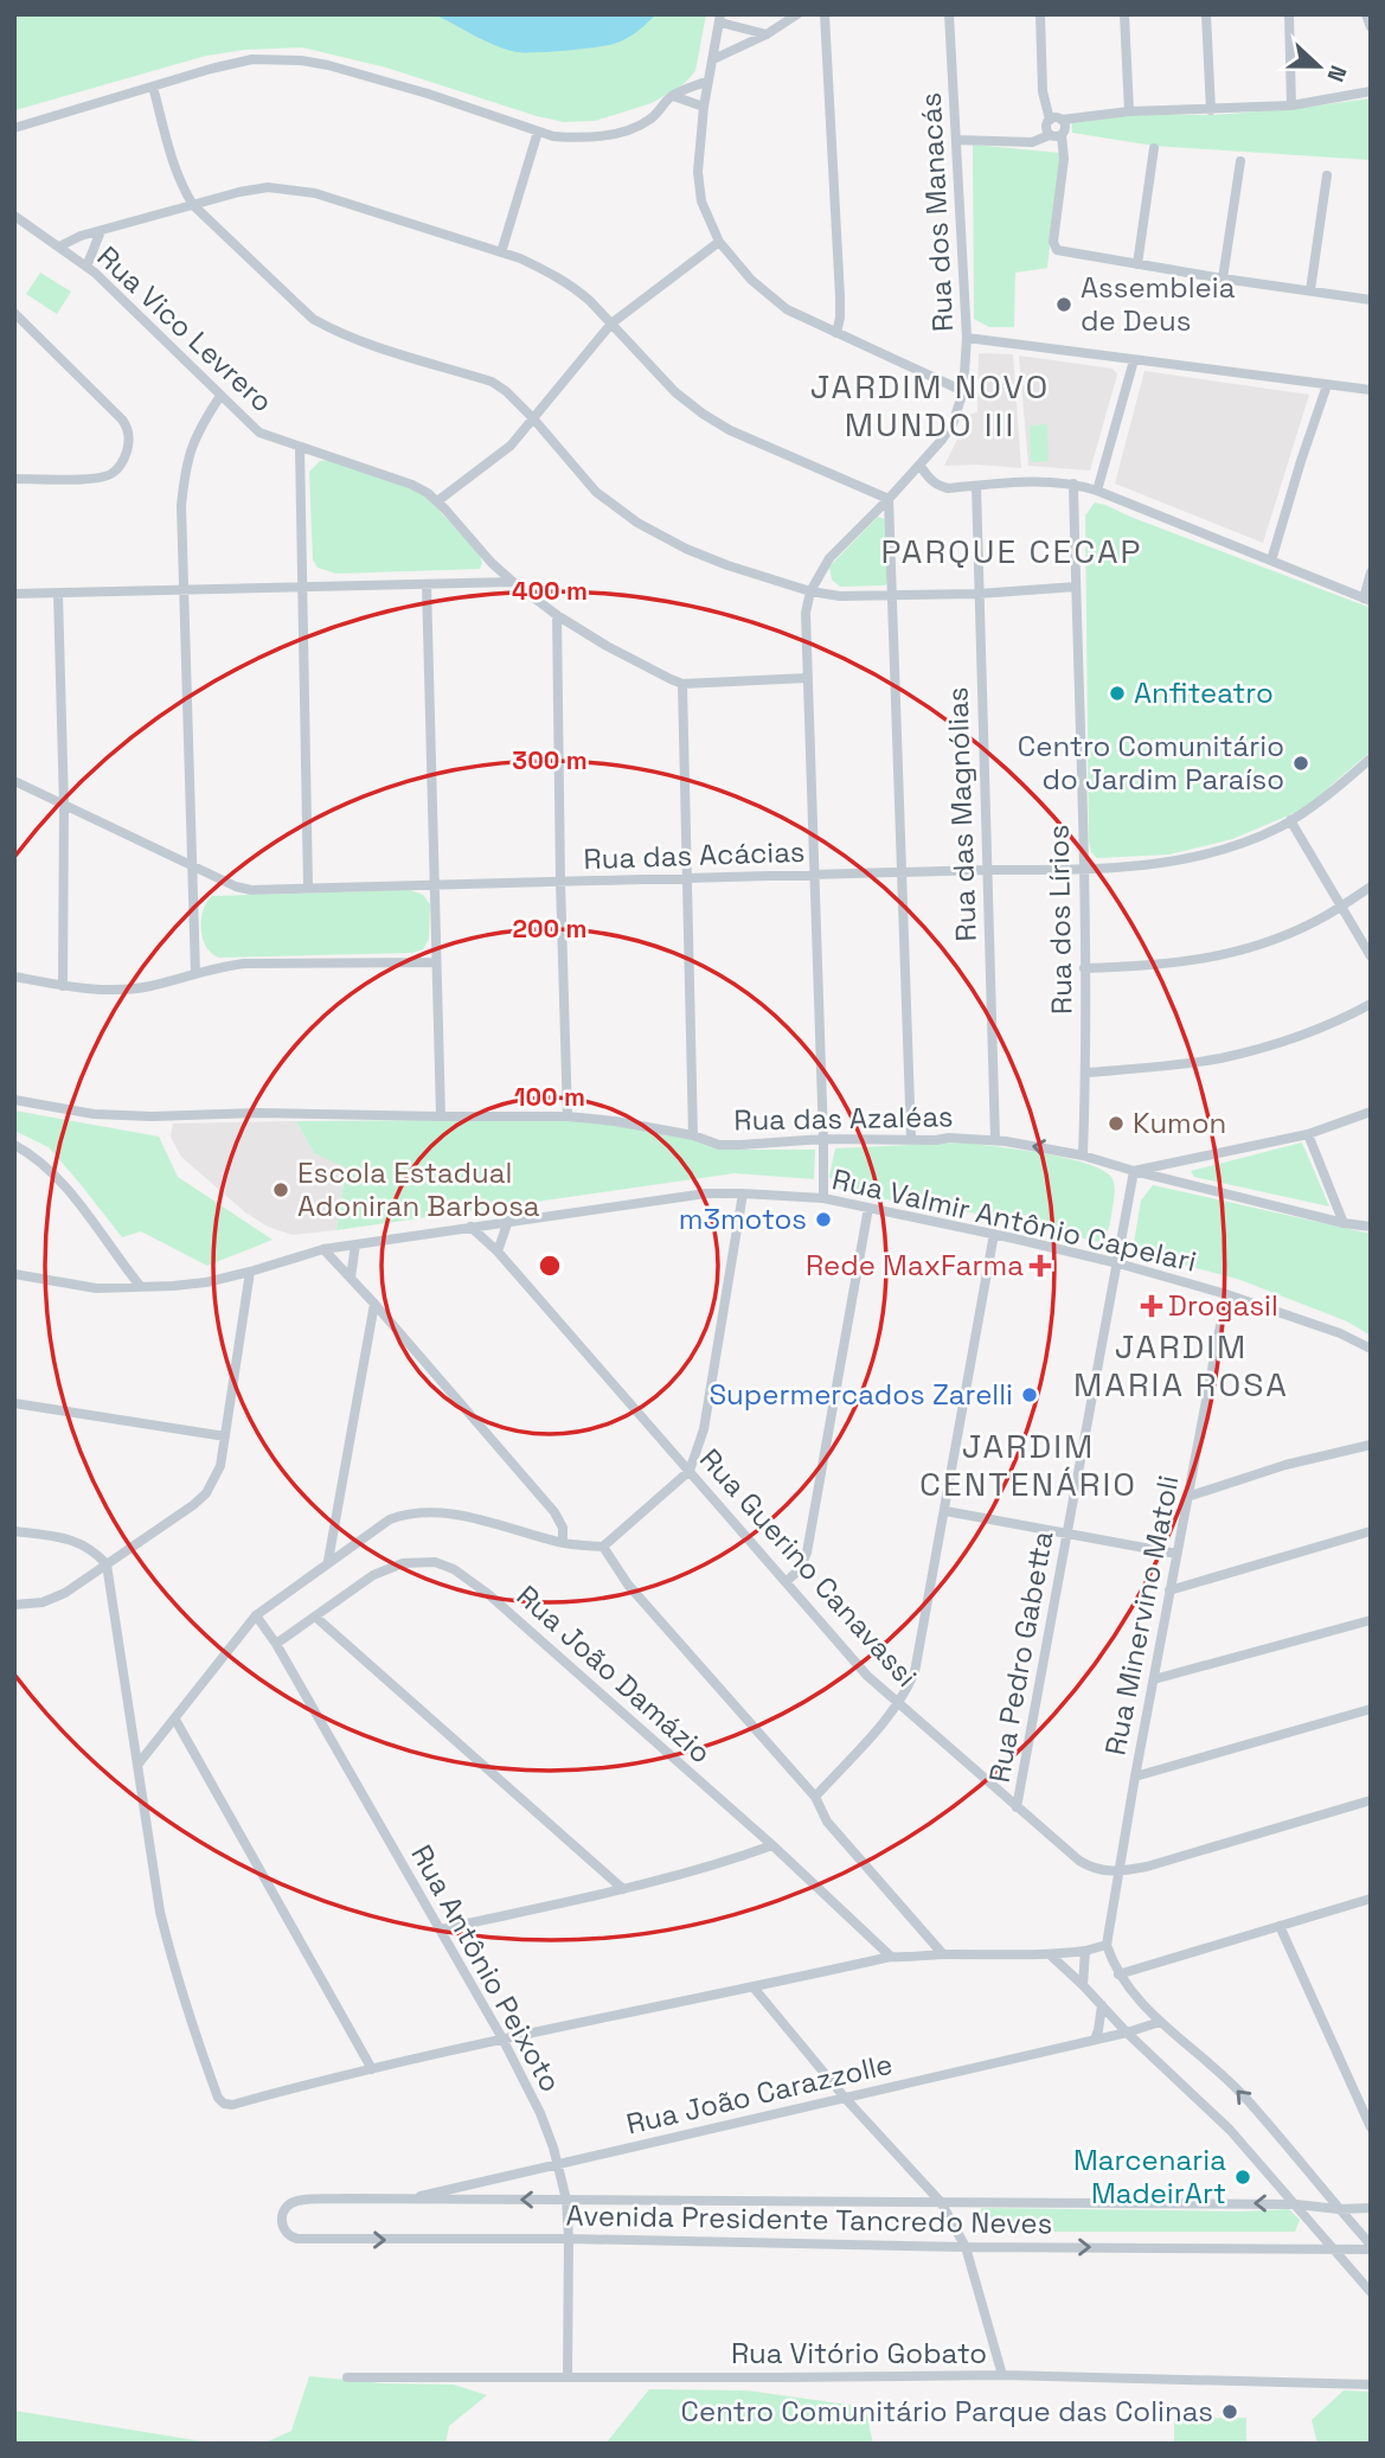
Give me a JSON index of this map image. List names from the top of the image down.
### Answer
{
  "streets": {
    "street": [
      "Rua dos Manacás",
      "Rua Vico Levrero",
      "Rua das Magnólias",
      "Rua das Acácias",
      "Rua dos Lírios",
      "Rua das Azaléas",
      "Rua Valmir Antônio Capelari",
      "Rua Guerino Canavassi",
      "Rua Minervino Matoli",
      "Rua Pedro Gabetta",
      "Rua João Damázio",
      "Rua Antônio Peixoto",
      "Rua João Carazzolle",
      "Avenida Presidente Tancredo Neves",
      "Rua Vitório Gobato"
    ]
  },
  "crossings": [
    ["Rua dos Manacás", "Rua Vico Levrero"],
    ["Rua dos Manacás", "Rua das Acácias"],
    ["Rua dos Manacás", "Rua das Azaléas"],
    ["Rua dos Manacás", "Rua Valmir Antônio Capelari"],
    ["Rua das Magnólias", "Rua das Acácias"],
    ["Rua das Magnólias", "Rua das Azaléas"],
    ["Rua das Acácias", "Rua dos Lírios"],
    ["Rua dos Lírios", "Rua das Azaléas"],
    ["Rua das Azaléas", "Rua Pedro Gabetta"],
    ["Rua Valmir Antônio Capelari", "Rua Guerino Canavassi"],
    ["Rua Valmir Antônio Capelari", "Rua Minervino Matoli"],
    ["Rua Valmir Antônio Capelari", "Rua Pedro Gabetta"],
    ["Rua Guerino Canavassi", "Rua Minervino Matoli"],
    ["Rua Guerino Canavassi", "Rua Pedro Gabetta"],
    ["Rua João Damázio", "Rua Antônio Peixoto"],
    ["Rua Antônio Peixoto", "Rua João Carazzolle"],
    ["Rua Antônio Peixoto", "Avenida Presidente Tancredo Neves"],
    ["Rua Antônio Peixoto", "Rua Vitório Gobato"],
    ["Rua João Carazzolle", "Avenida Presidente Tancredo Neves"]
  ],
  "districts": [
    "JARDIM NOVO MUNDO III",
    "PARQUE CECAP",
    "JARDIM MARIA ROSA",
    "JARDIM CENTENÁRIO"
  ],
  "places": {
    "other": [
      "Assembleia de Deus",
      "Anfiteatro",
      "Centro Comunitário do Jardim Paraíso",
      "Kumon",
      "Escola Estadual Adoniran Barbosa",
      "m3motos",
      "Supermercados Zarelli",
      "Marcenaria MadeirArt",
      "Centro Comunitário Parque das Colinas"
    ],
    "health": ["Rede MaxFarma", "Drogasil"]
  },
  "north": "right",
  "rings": [
    "400 m",
    "300 m",
    "200 m",
    "100 m"
  ]
}
